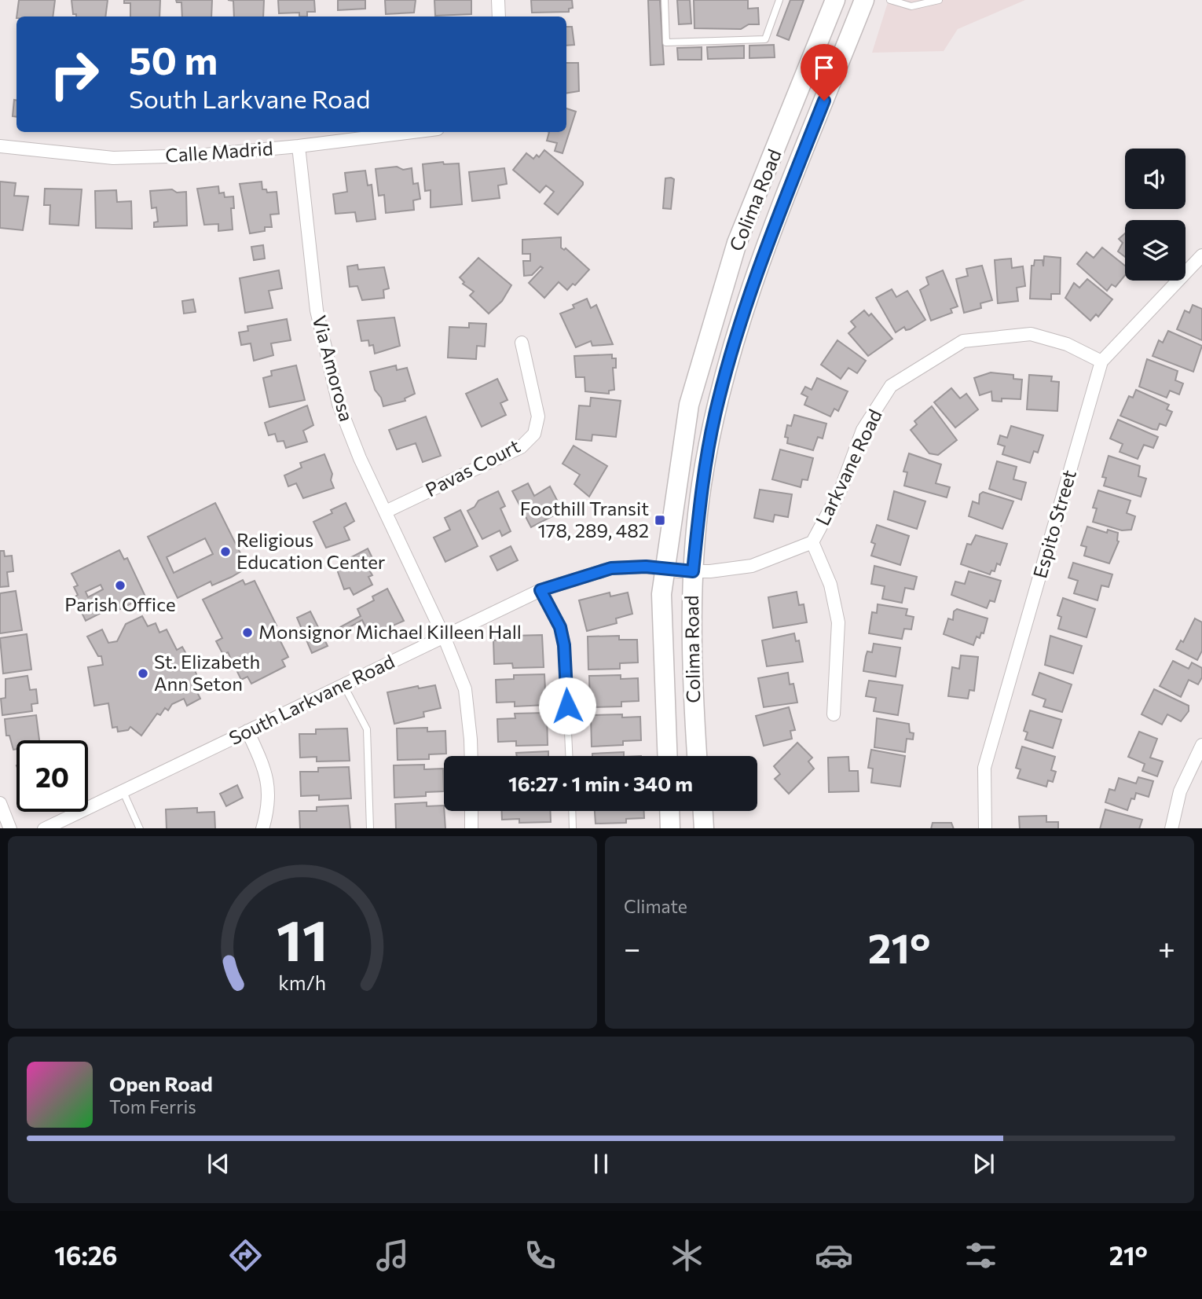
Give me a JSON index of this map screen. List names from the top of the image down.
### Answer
{
  "streets": {
    "main road": ["Colima Road"],
    "street": [
      "Calle Madrid",
      "Via Amorosa",
      "Larkvane Road",
      "Pavas Court",
      "Espito Street",
      "South Larkvane Road"
    ]
  },
  "crossings": [
    ["Calle Madrid", "Via Amorosa"],
    ["Colima Road", "Larkvane Road"],
    ["Colima Road", "South Larkvane Road"],
    ["Via Amorosa", "Pavas Court"],
    ["Via Amorosa", "South Larkvane Road"],
    ["Larkvane Road", "Espito Street"],
    ["Larkvane Road", "South Larkvane Road"]
  ],
  "places": {
    "transit": ["Foothill Transit 178, 289, 482"],
    "other": [
      "Religious Education Center",
      "Parish Office",
      "Monsignor Michael Killeen Hall",
      "St. Elizabeth Ann Seton"
    ]
  },
  "page": {
    "turn": ["50 m", "South Larkvane Road"],
    "limit": "20",
    "trip": "16:27 · 1 min · 340 m",
    "tile": "Climate",
    "heat": ["−", "21°", "+"],
    "song": ["Open Road", "Tom Ferris"],
    "tabs": ["16:26", "21°"],
    "gauge": ["11", "km/h"]
  }
}
